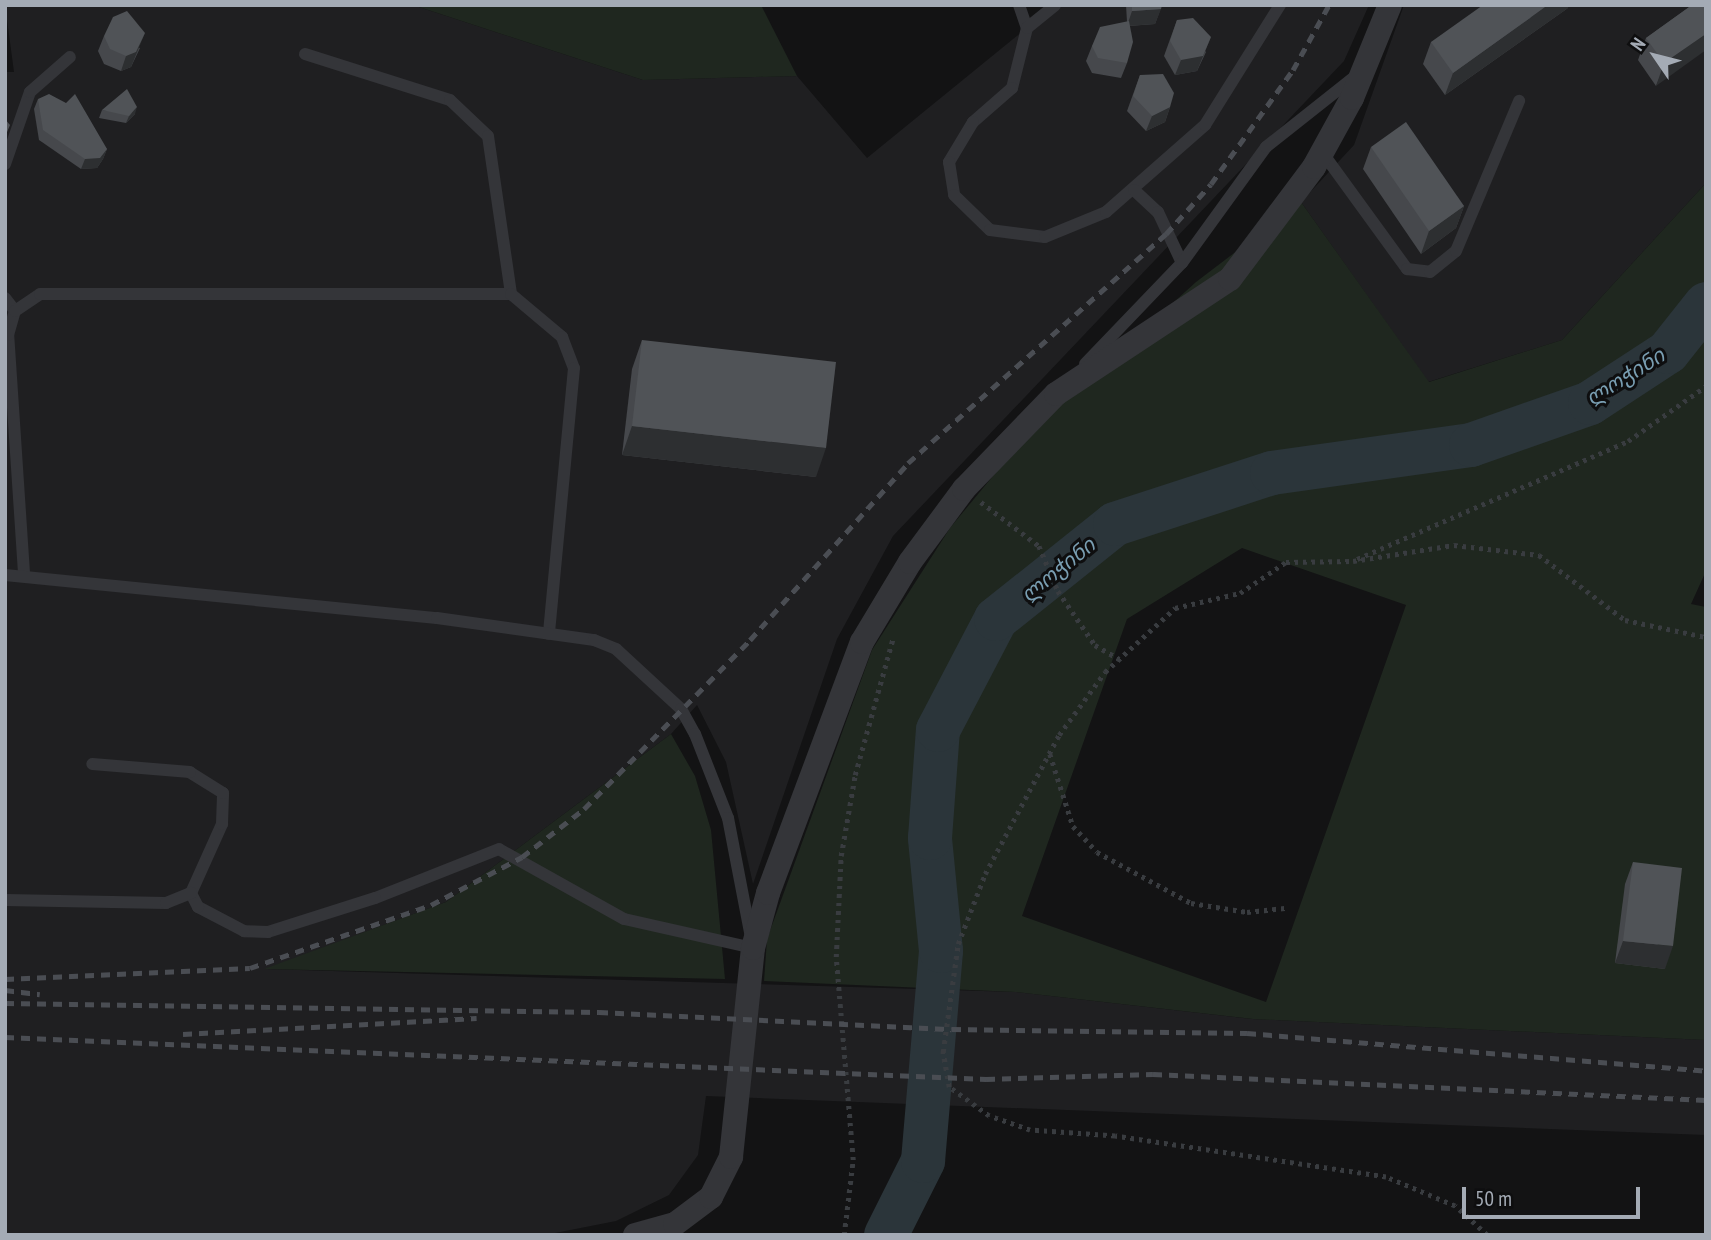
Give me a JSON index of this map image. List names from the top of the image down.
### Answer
{
  "water": ["ლოჭინი"],
  "scale_bar": "50 m",
  "north": "top left"
}
